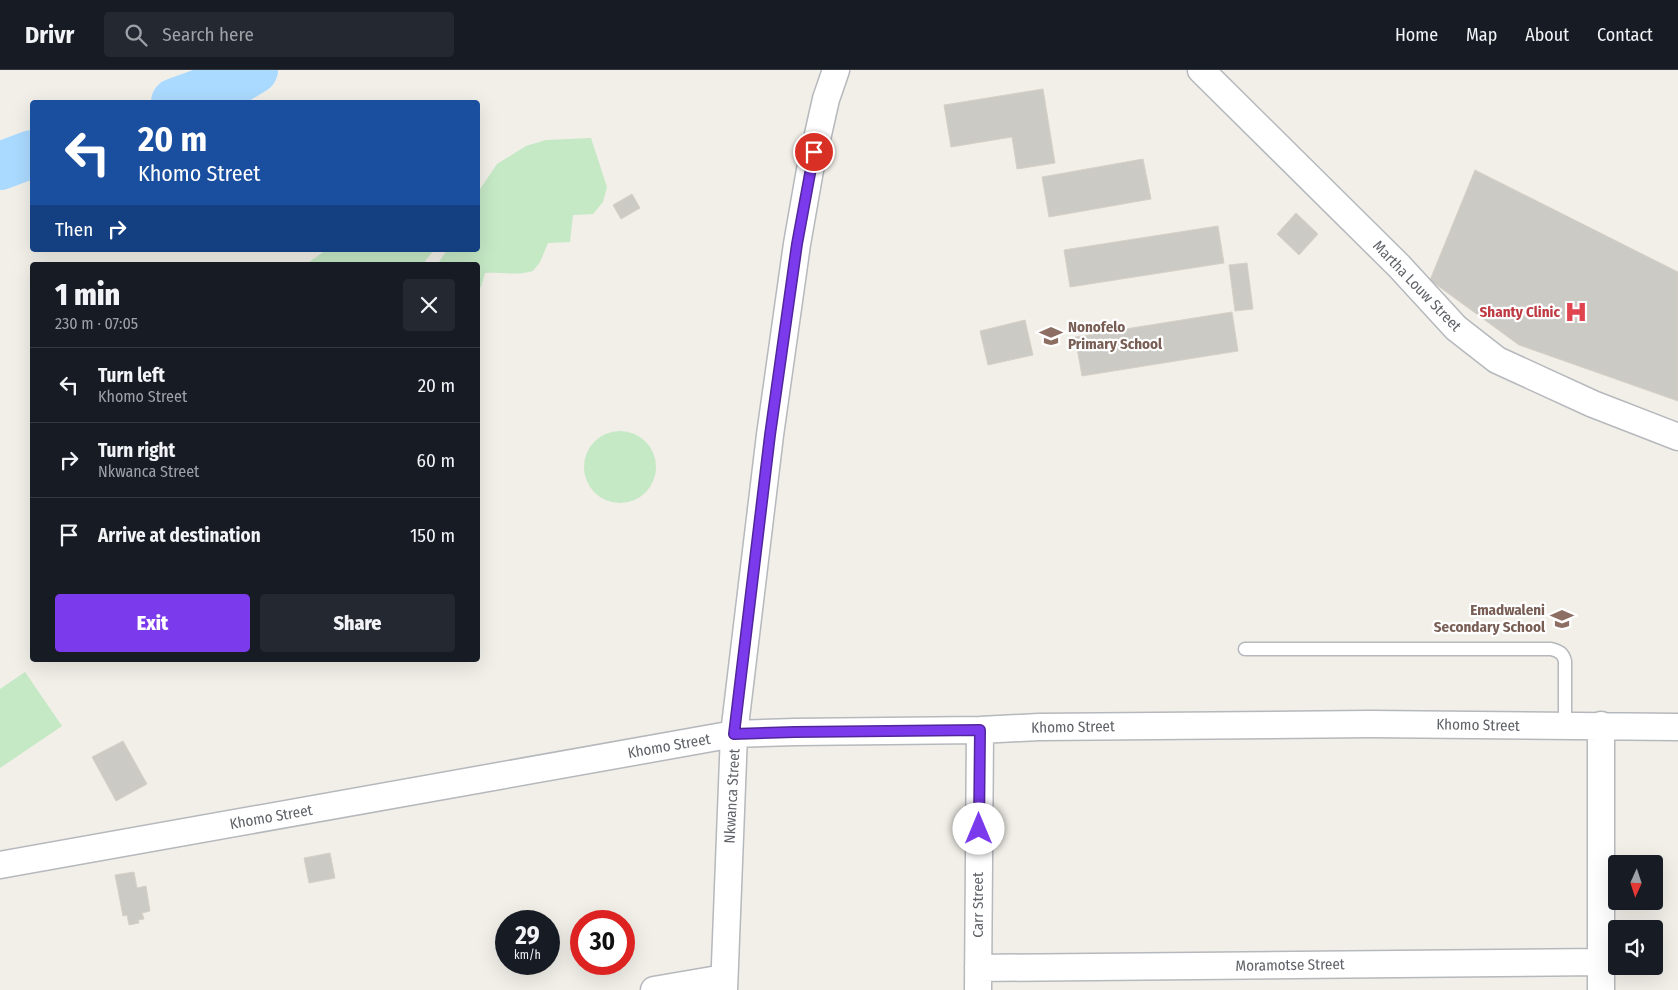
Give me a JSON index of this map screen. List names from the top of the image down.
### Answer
{
  "streets": {
    "street": [
      "Martha Louw Street",
      "Khomo Street",
      "Nkwanca Street",
      "Carr Street",
      "Moramotse Street"
    ]
  },
  "crossings": [
    ["Khomo Street", "Nkwanca Street"],
    ["Khomo Street", "Carr Street"],
    ["Carr Street", "Moramotse Street"]
  ],
  "places": {
    "hospital": ["Shanty Clinic"],
    "school or university": ["Nonofelo Primary School", "Emadwaleni Secondary School"]
  },
  "north": "bottom",
  "page": {
    "header": "Drivr",
    "search": "Search here",
    "nav": [
      "Home",
      "Map",
      "About",
      "Contact"
    ],
    "turn": ["20 m", "Khomo Street"],
    "then": "Then",
    "heading": ["1 min", "230 m · 07:05"],
    "list": [
      {
        "name": "Turn left",
        "note": "Khomo Street",
        "value": "20 m"
      },
      {
        "name": "Turn right",
        "note": "Nkwanca Street",
        "value": "60 m"
      },
      {
        "name": "Arrive at destination",
        "value": "150 m"
      }
    ],
    "buttons": ["Exit", "Share"],
    "speed": "29 km/h",
    "limit": "30"
  }
}
